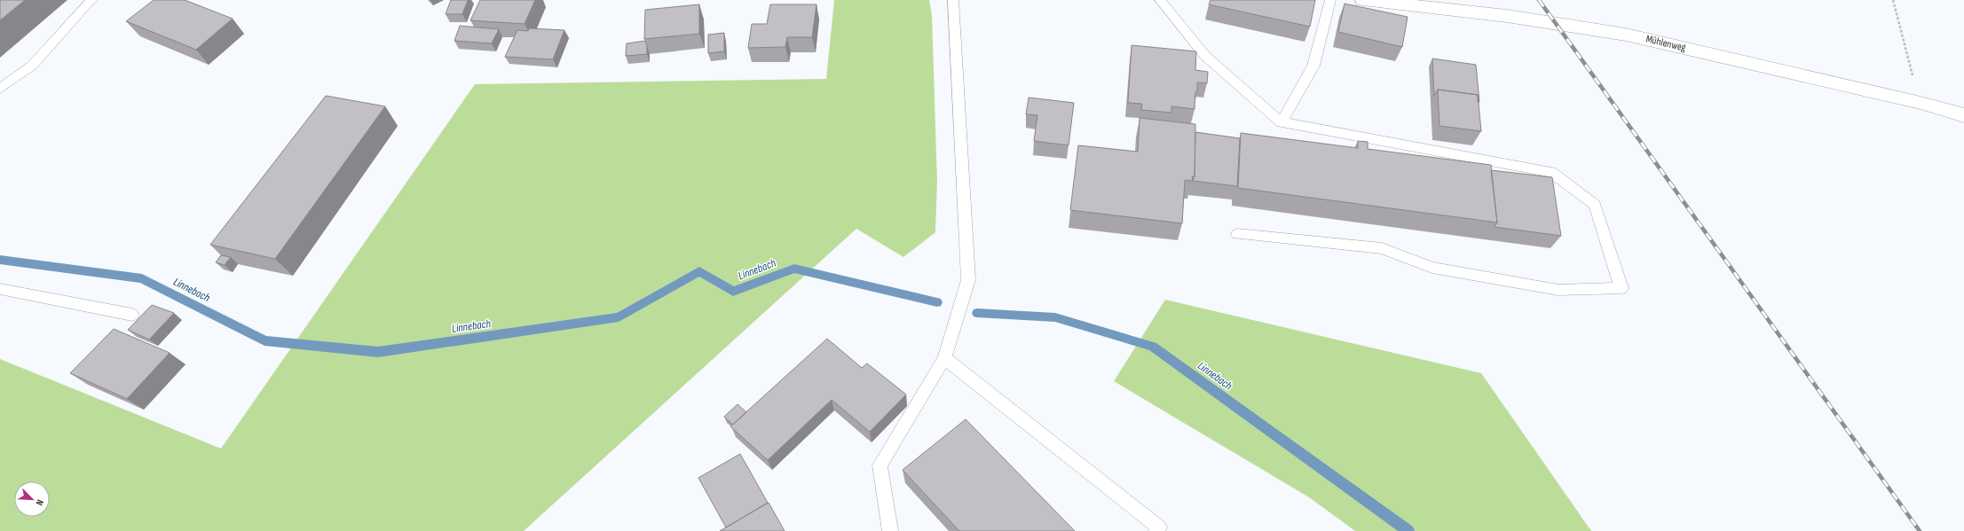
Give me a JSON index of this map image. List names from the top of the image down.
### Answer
{
  "streets": {
    "street": ["Mühlenweg"]
  },
  "water": ["Linnebach"],
  "north": "bottom right"
}
